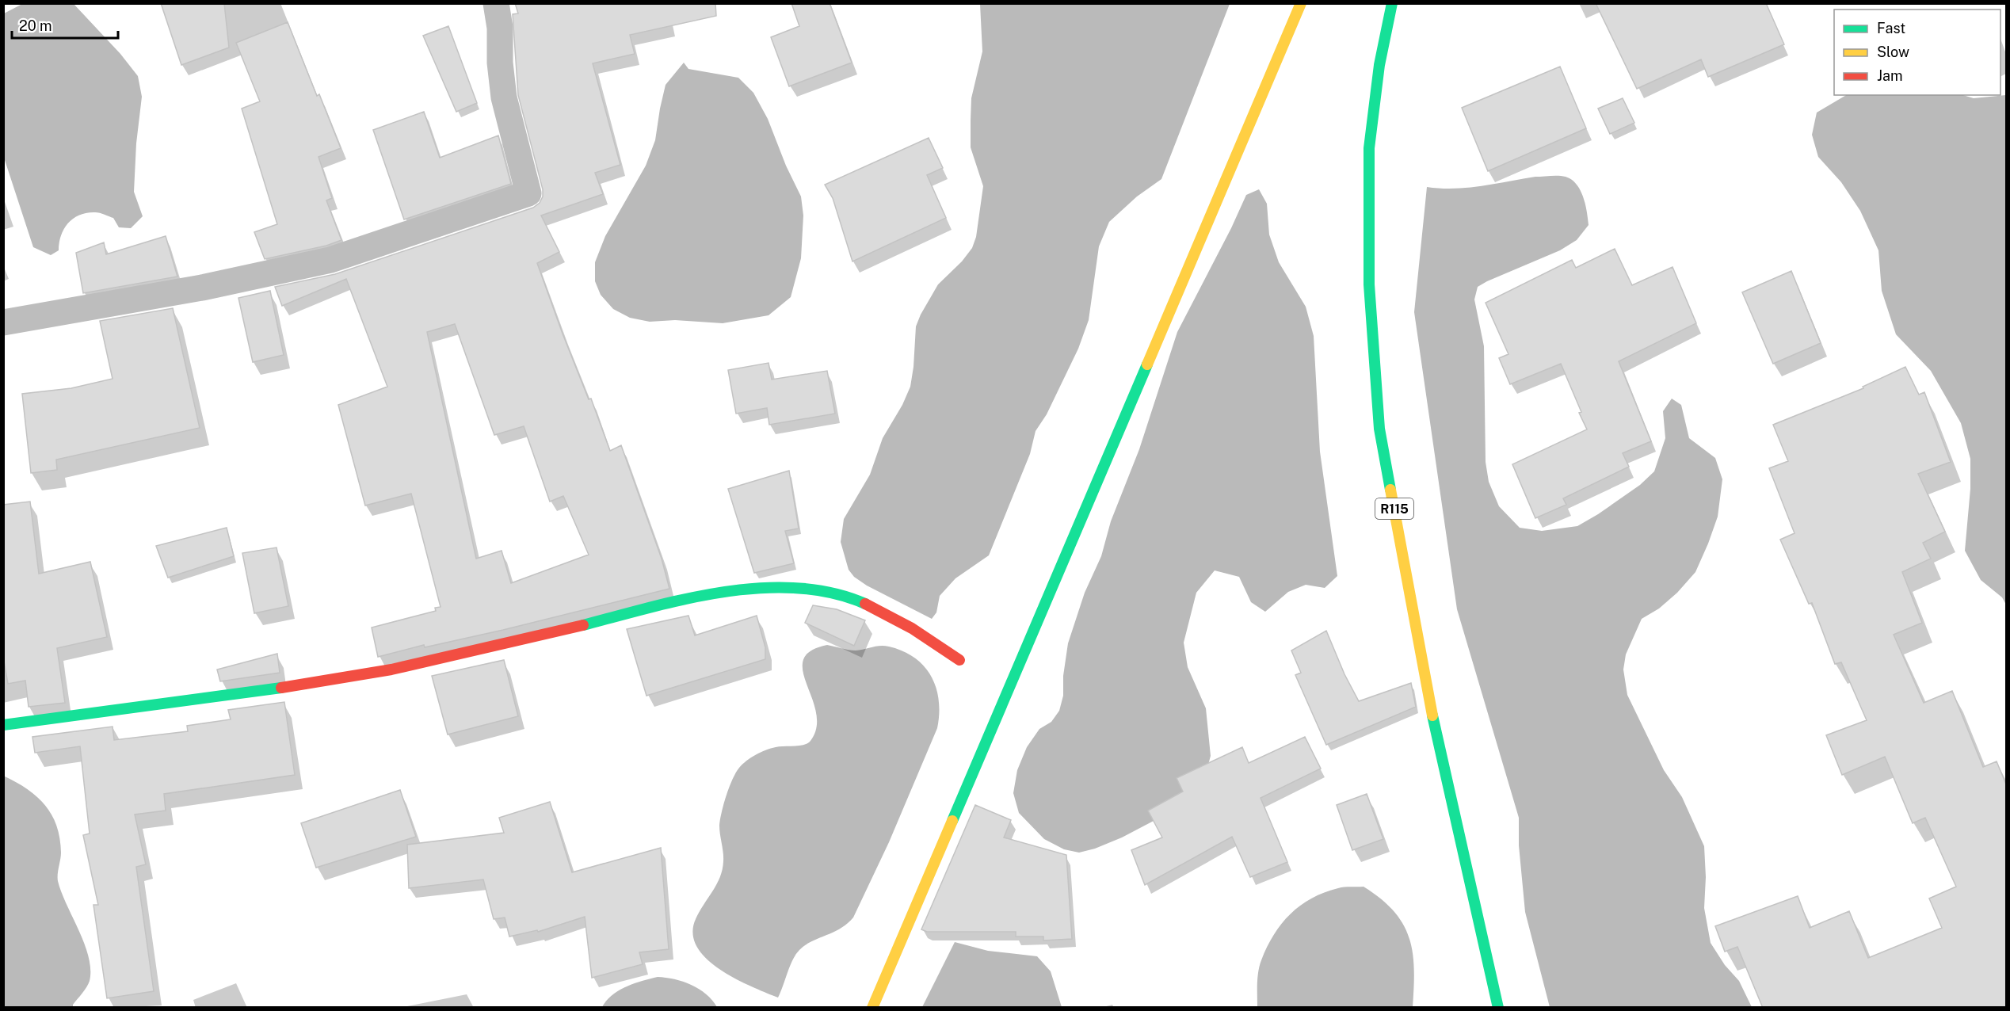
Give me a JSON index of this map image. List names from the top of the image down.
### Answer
{
  "streets": {
    "street": ["R115"]
  },
  "legend": ["Fast", "Slow", "Jam"],
  "scale_bar": "20 m"
}
